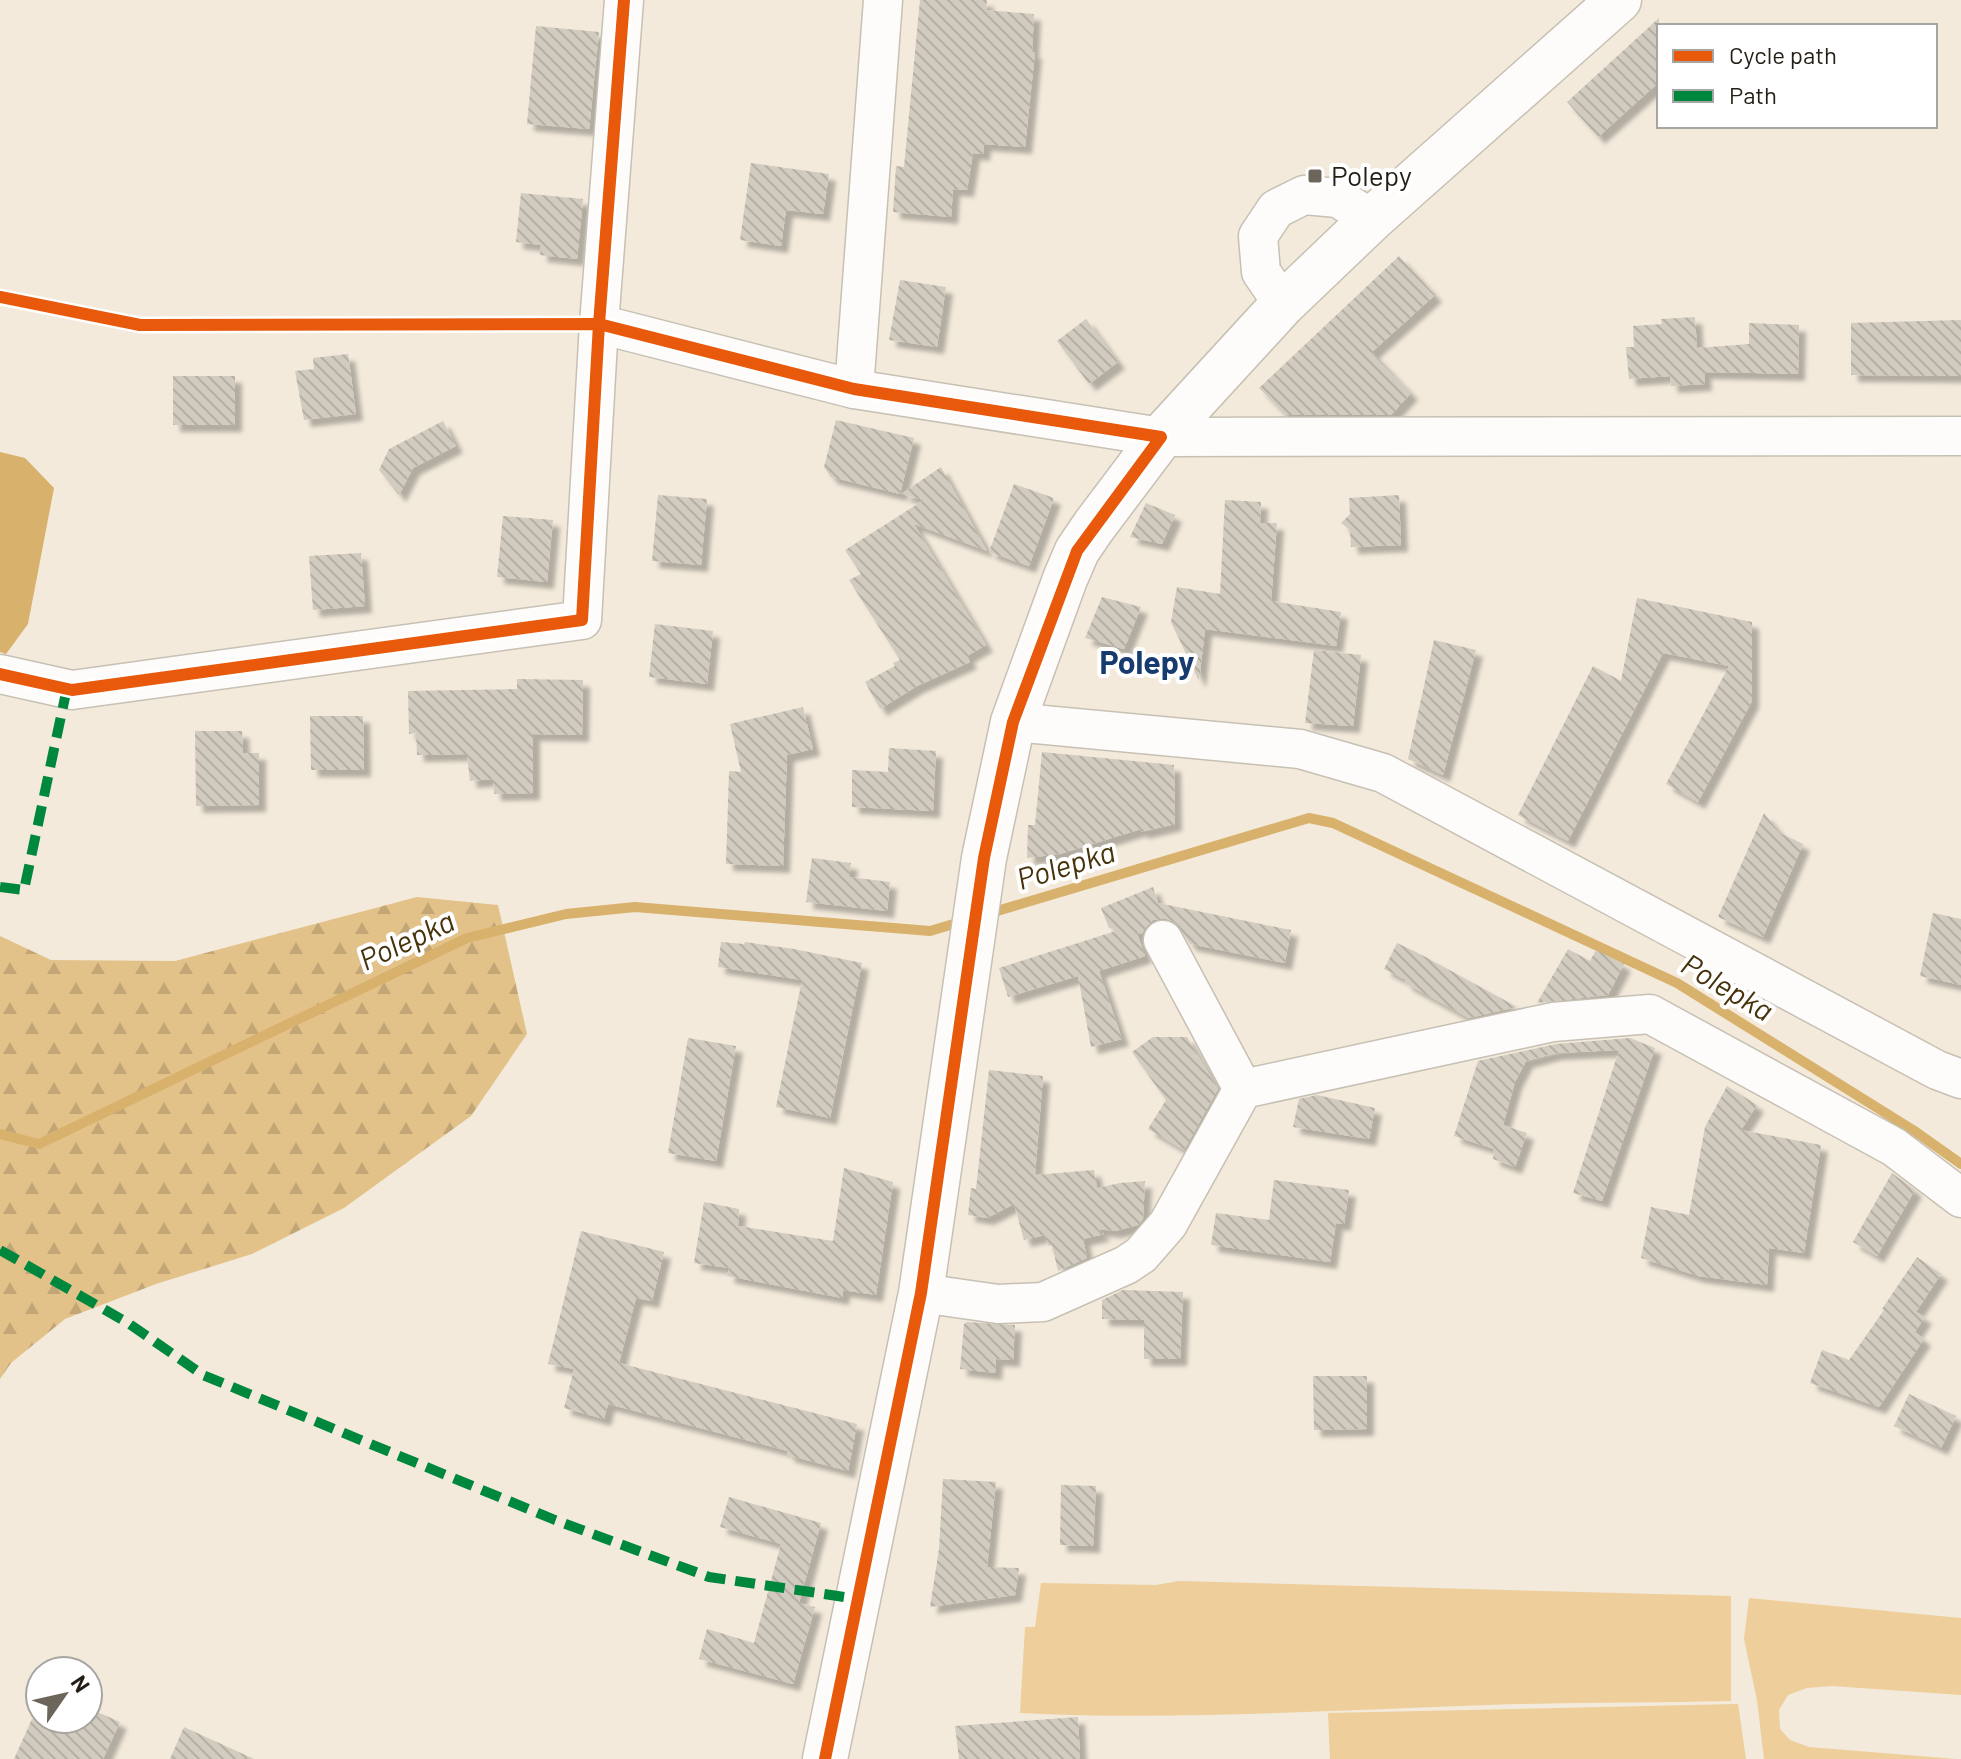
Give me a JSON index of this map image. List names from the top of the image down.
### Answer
{
  "districts": ["Polepy"],
  "water": ["Polepka"],
  "places": {
    "transit": ["Polepy"]
  },
  "legend": ["Cycle path", "Path"],
  "north": "top right"
}
